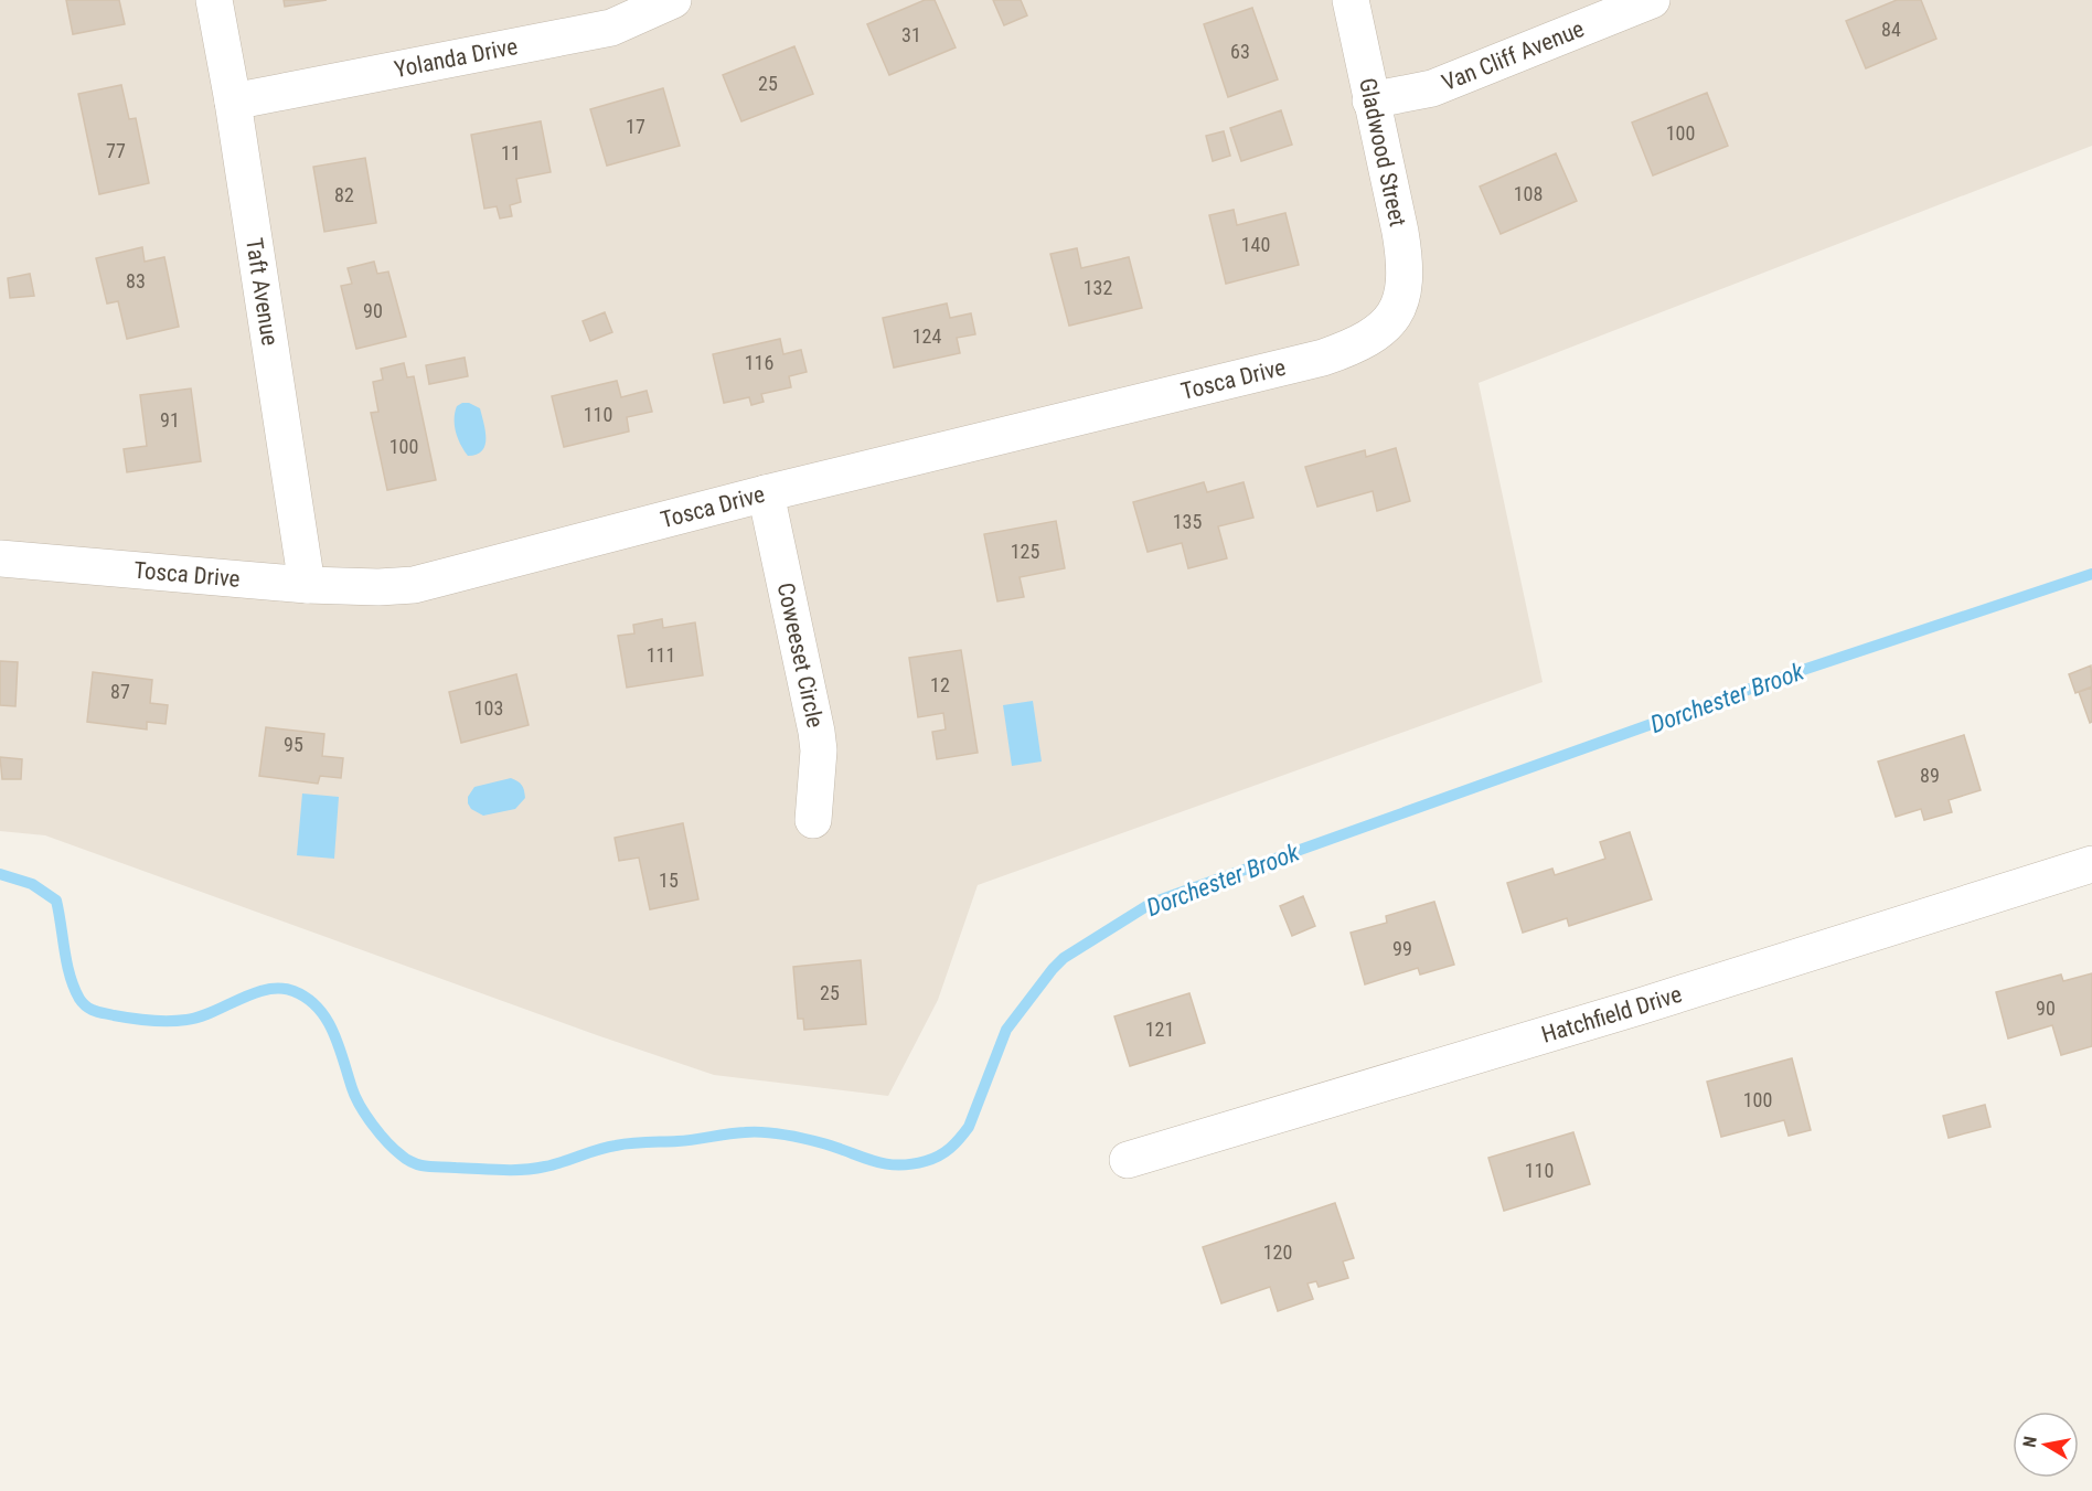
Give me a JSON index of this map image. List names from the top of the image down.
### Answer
{
  "streets": {
    "street": [
      "Van Cliff Avenue",
      "Yolanda Drive",
      "Gladwood Street",
      "Taft Avenue",
      "Tosca Drive",
      "Coweeset Circle",
      "Hatchfield Drive"
    ]
  },
  "crossings": [
    ["Van Cliff Avenue", "Gladwood Street"],
    ["Yolanda Drive", "Taft Avenue"],
    ["Gladwood Street", "Tosca Drive"],
    ["Taft Avenue", "Tosca Drive"],
    ["Tosca Drive", "Coweeset Circle"]
  ],
  "water": ["Dorchester Brook"],
  "house_numbers": [
    "84",
    "31",
    "63",
    "25",
    "17",
    "100",
    "77",
    "11",
    "108",
    "82",
    "140",
    "83",
    "132",
    "90",
    "124",
    "116",
    "110",
    "91",
    "100",
    "135",
    "125",
    "111",
    "12",
    "87",
    "103",
    "95",
    "89",
    "15",
    "99",
    "25",
    "90",
    "121",
    "100",
    "110",
    "120"
  ],
  "north": "left"
}
